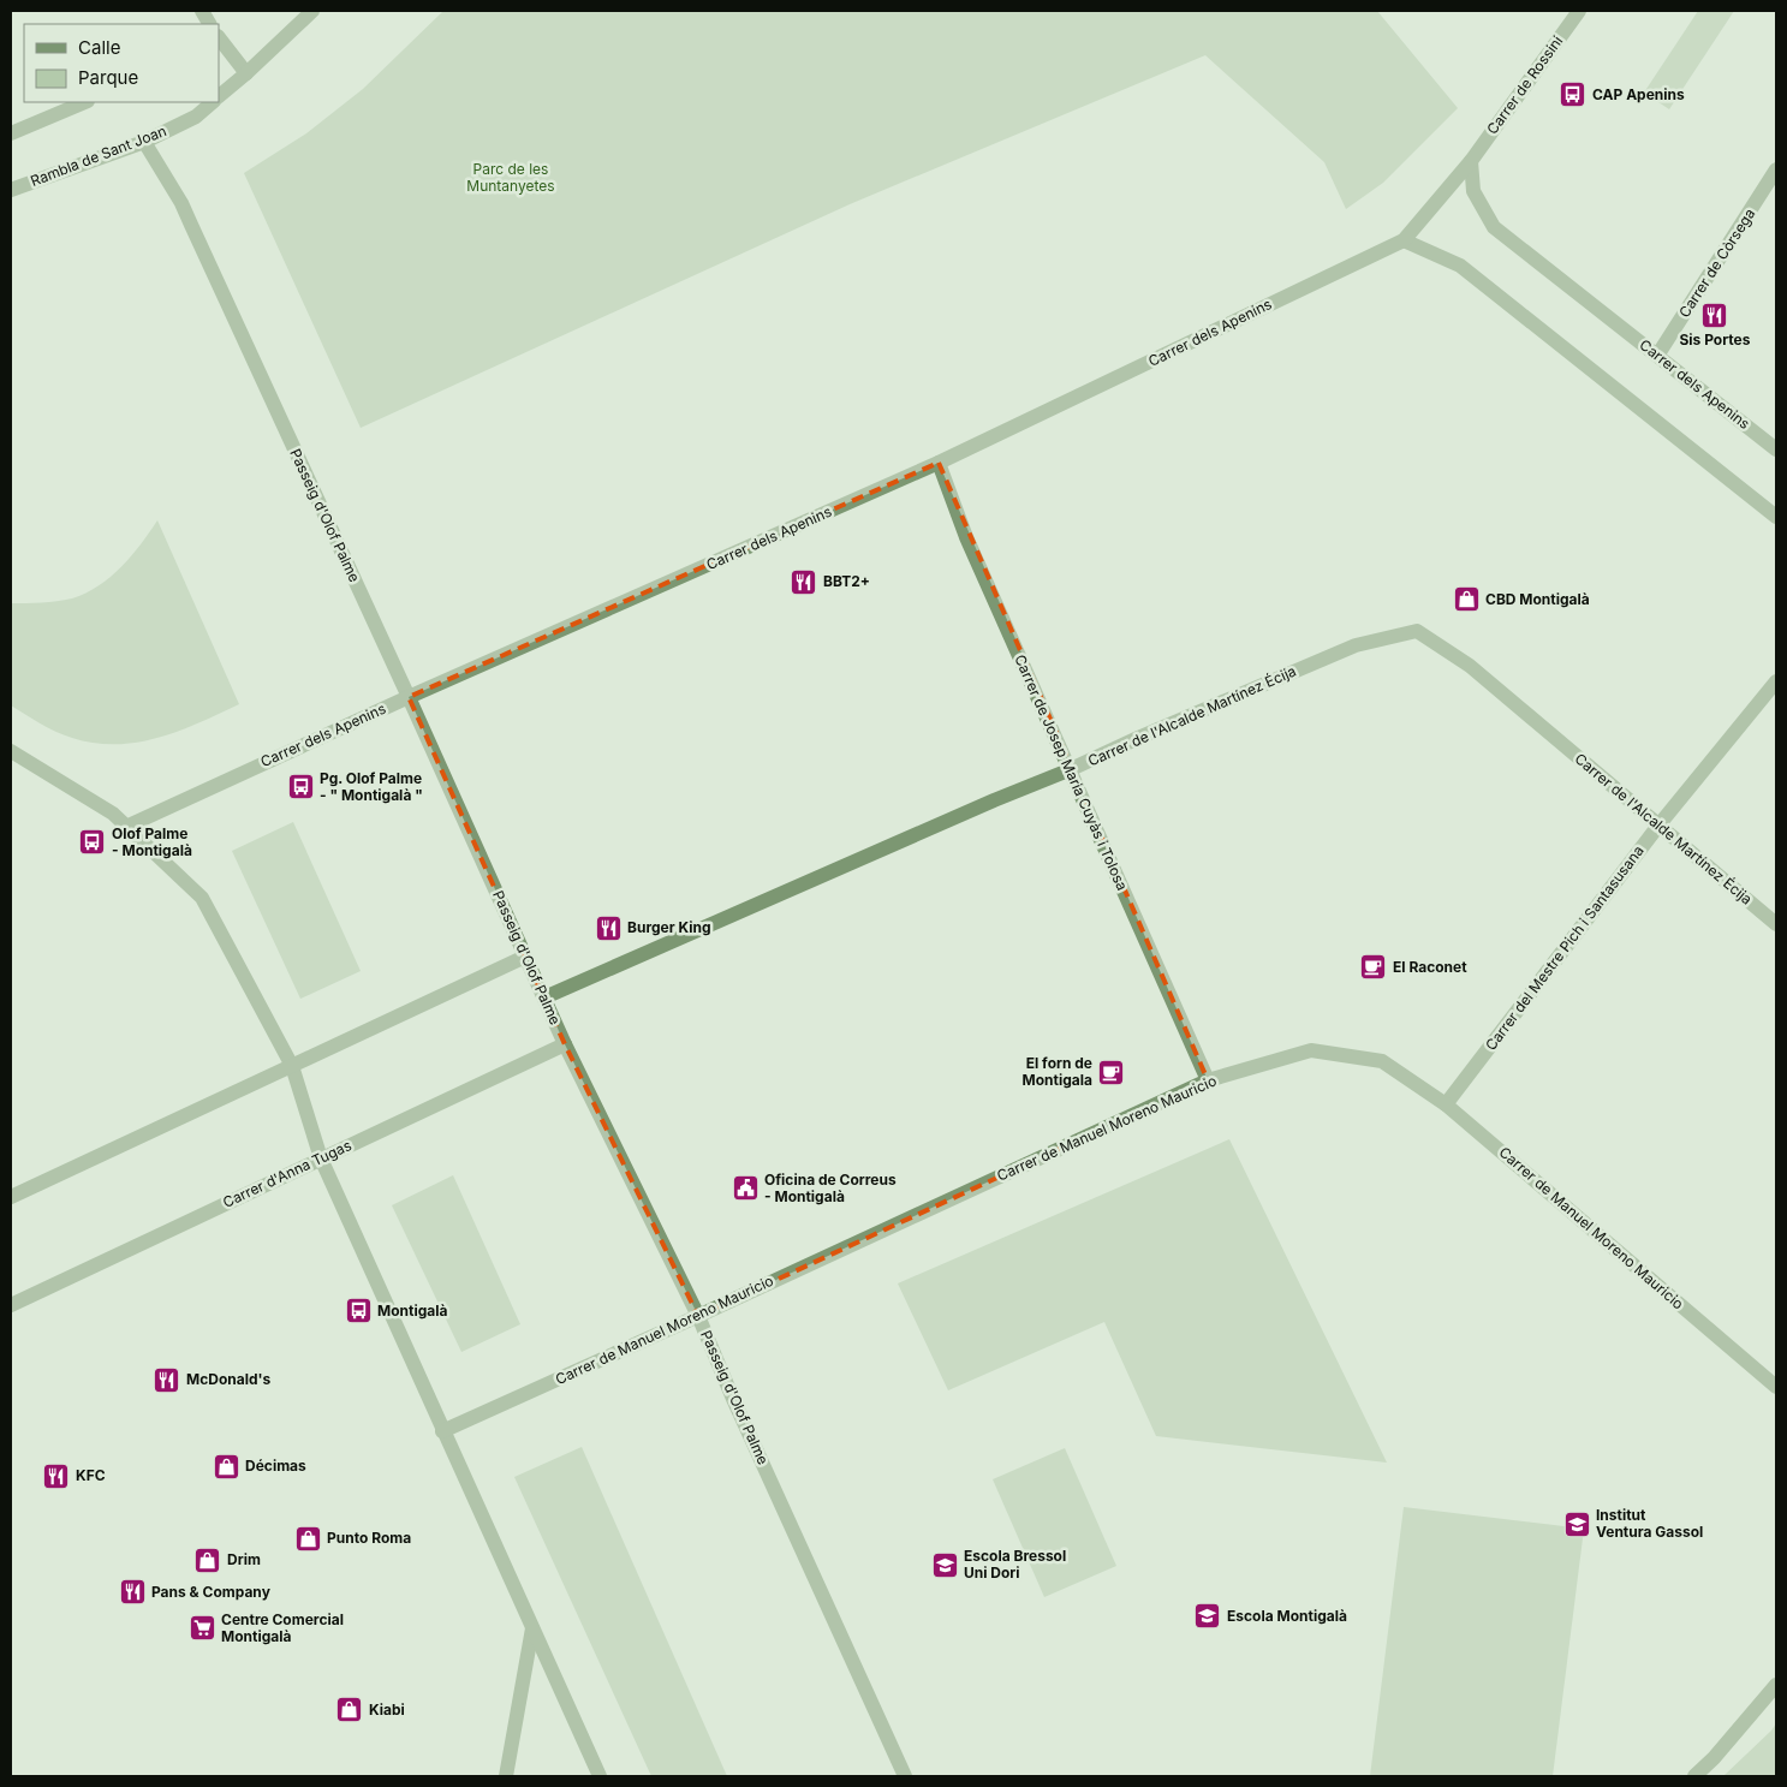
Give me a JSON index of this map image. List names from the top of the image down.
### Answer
{
  "streets": {
    "street": [
      "Carrer de Rossini",
      "Rambla de Sant Joan",
      "Carrer de Còrsega",
      "Carrer dels Apenins",
      "Passeig d'Olof Palme",
      "Carrer de l'Alcalde Martínez Écija",
      "Carrer de Josep Maria Cuyàs i Tolosa",
      "Carrer del Mestre Pich i Santasusana",
      "Carrer de Manuel Moreno Mauricio",
      "Carrer d'Anna Tugas"
    ]
  },
  "crossings": [
    ["Carrer de Rossini", "Carrer dels Apenins"],
    ["Rambla de Sant Joan", "Passeig d'Olof Palme"],
    ["Carrer de Còrsega", "Carrer dels Apenins"],
    ["Carrer dels Apenins", "Passeig d'Olof Palme"],
    ["Carrer dels Apenins", "Carrer de Josep Maria Cuyàs i Tolosa"],
    ["Passeig d'Olof Palme", "Carrer de l'Alcalde Martínez Écija"],
    ["Passeig d'Olof Palme", "Carrer de Manuel Moreno Mauricio"],
    ["Passeig d'Olof Palme", "Carrer d'Anna Tugas"],
    ["Carrer de l'Alcalde Martínez Écija", "Carrer de Josep Maria Cuyàs i Tolosa"],
    ["Carrer de l'Alcalde Martínez Écija", "Carrer del Mestre Pich i Santasusana"],
    ["Carrer de Josep Maria Cuyàs i Tolosa", "Carrer de Manuel Moreno Mauricio"],
    ["Carrer del Mestre Pich i Santasusana", "Carrer de Manuel Moreno Mauricio"]
  ],
  "parks": ["Parc de les Muntanyetes"],
  "places": {
    "bus stop": [
      "CAP Apenins",
      "Pg. Olof Palme - \" Montigalà \"",
      "Olof Palme - Montigalà",
      "Montigalà"
    ],
    "restaurant": [
      "Sis Portes",
      "BBT2+",
      "Burger King",
      "McDonald's",
      "KFC",
      "Pans & Company"
    ],
    "shop": [
      "CBD Montigalà",
      "Décimas",
      "Punto Roma",
      "Drim",
      "Kiabi"
    ],
    "cafe": ["El Raconet", "El forn de Montigala"],
    "public building": ["Oficina de Correus - Montigalà"],
    "school or university": ["Institut Ventura Gassol", "Escola Bressol Uni Dori", "Escola Montigalà"],
    "supermarket": ["Centre Comercial Montigalà"]
  },
  "legend": ["Calle", "Parque"]
}
